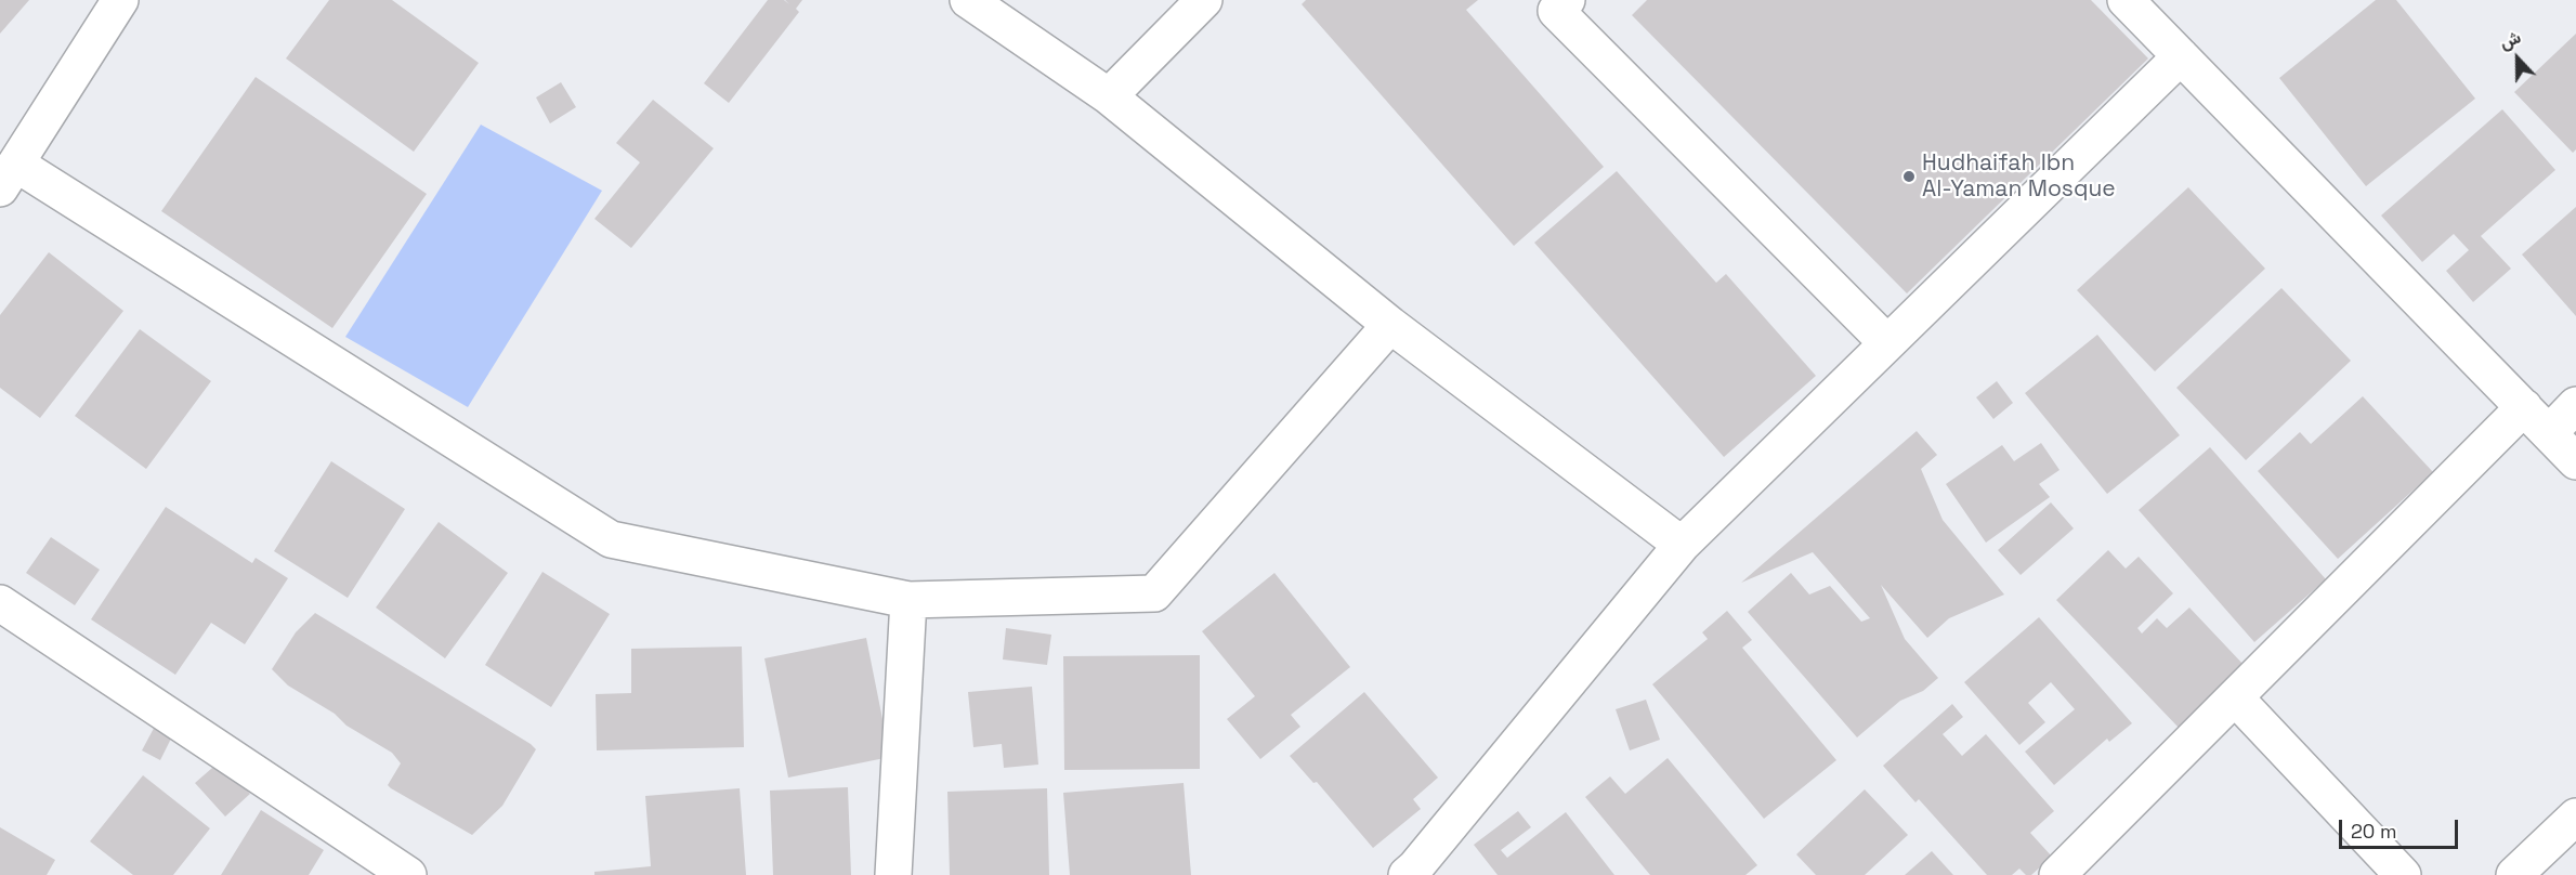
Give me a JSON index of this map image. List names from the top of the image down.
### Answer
{
  "places": ["Hudhaifah Ibn Al-Yaman Mosque"],
  "scale_bar": "20 m",
  "north": "top"
}
